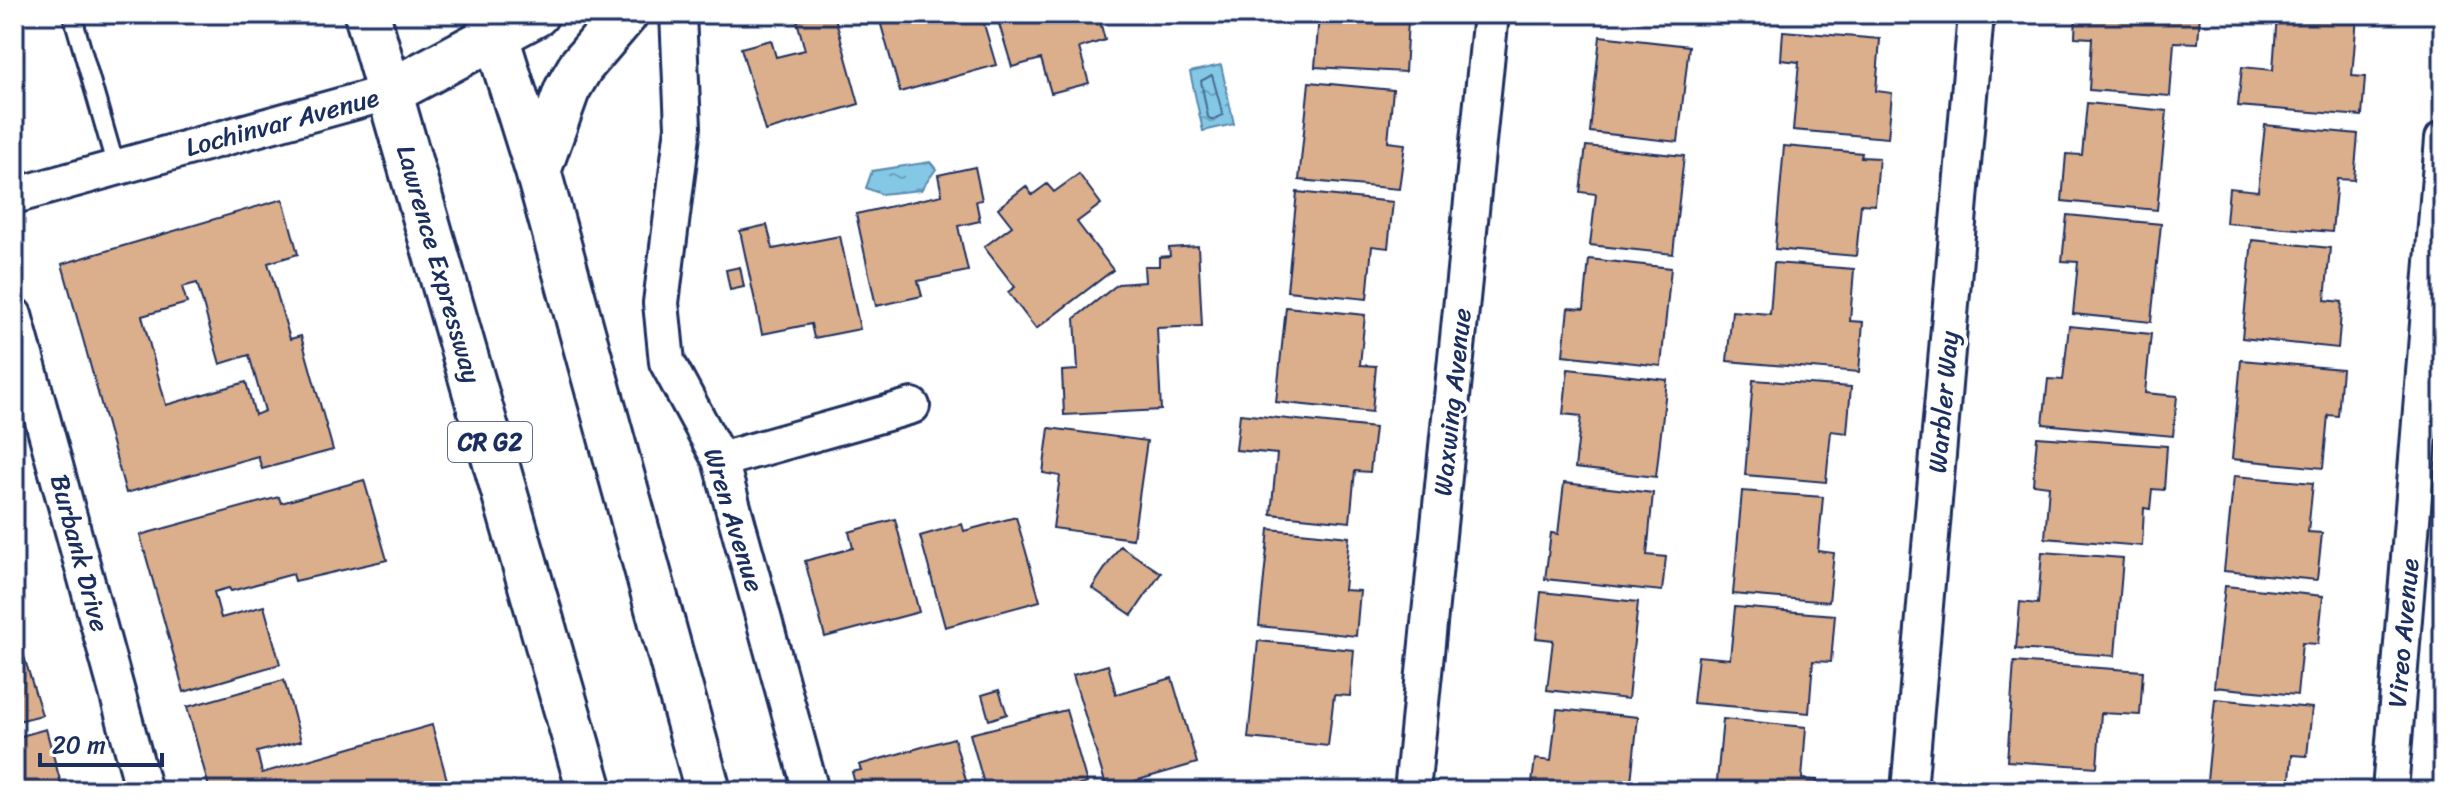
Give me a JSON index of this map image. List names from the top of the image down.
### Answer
{
  "streets": {
    "main road": ["Lochinvar Avenue", "Lawrence Expressway", "CR G2"],
    "street": [
      "Waxwing Avenue",
      "Warbler Way",
      "Wren Avenue",
      "Burbank Drive",
      "Vireo Avenue"
    ]
  },
  "crossings": [
    ["Lochinvar Avenue", "Lawrence Expressway"]
  ],
  "scale_bar": "20 m"
}
